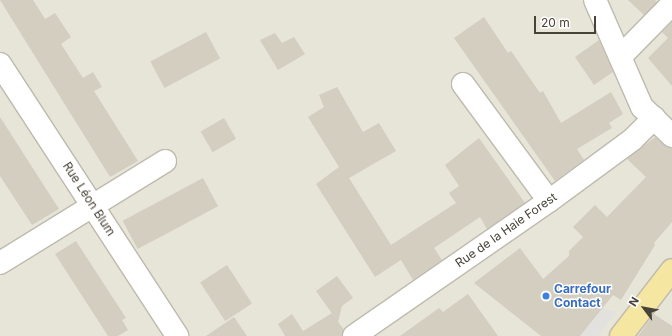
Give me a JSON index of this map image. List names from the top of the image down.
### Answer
{
  "streets": {
    "street": ["Rue Léon Blum", "Rue de la Haie Forest"]
  },
  "places": ["Carrefour Contact"],
  "scale_bar": "20 m",
  "north": "top left"
}
